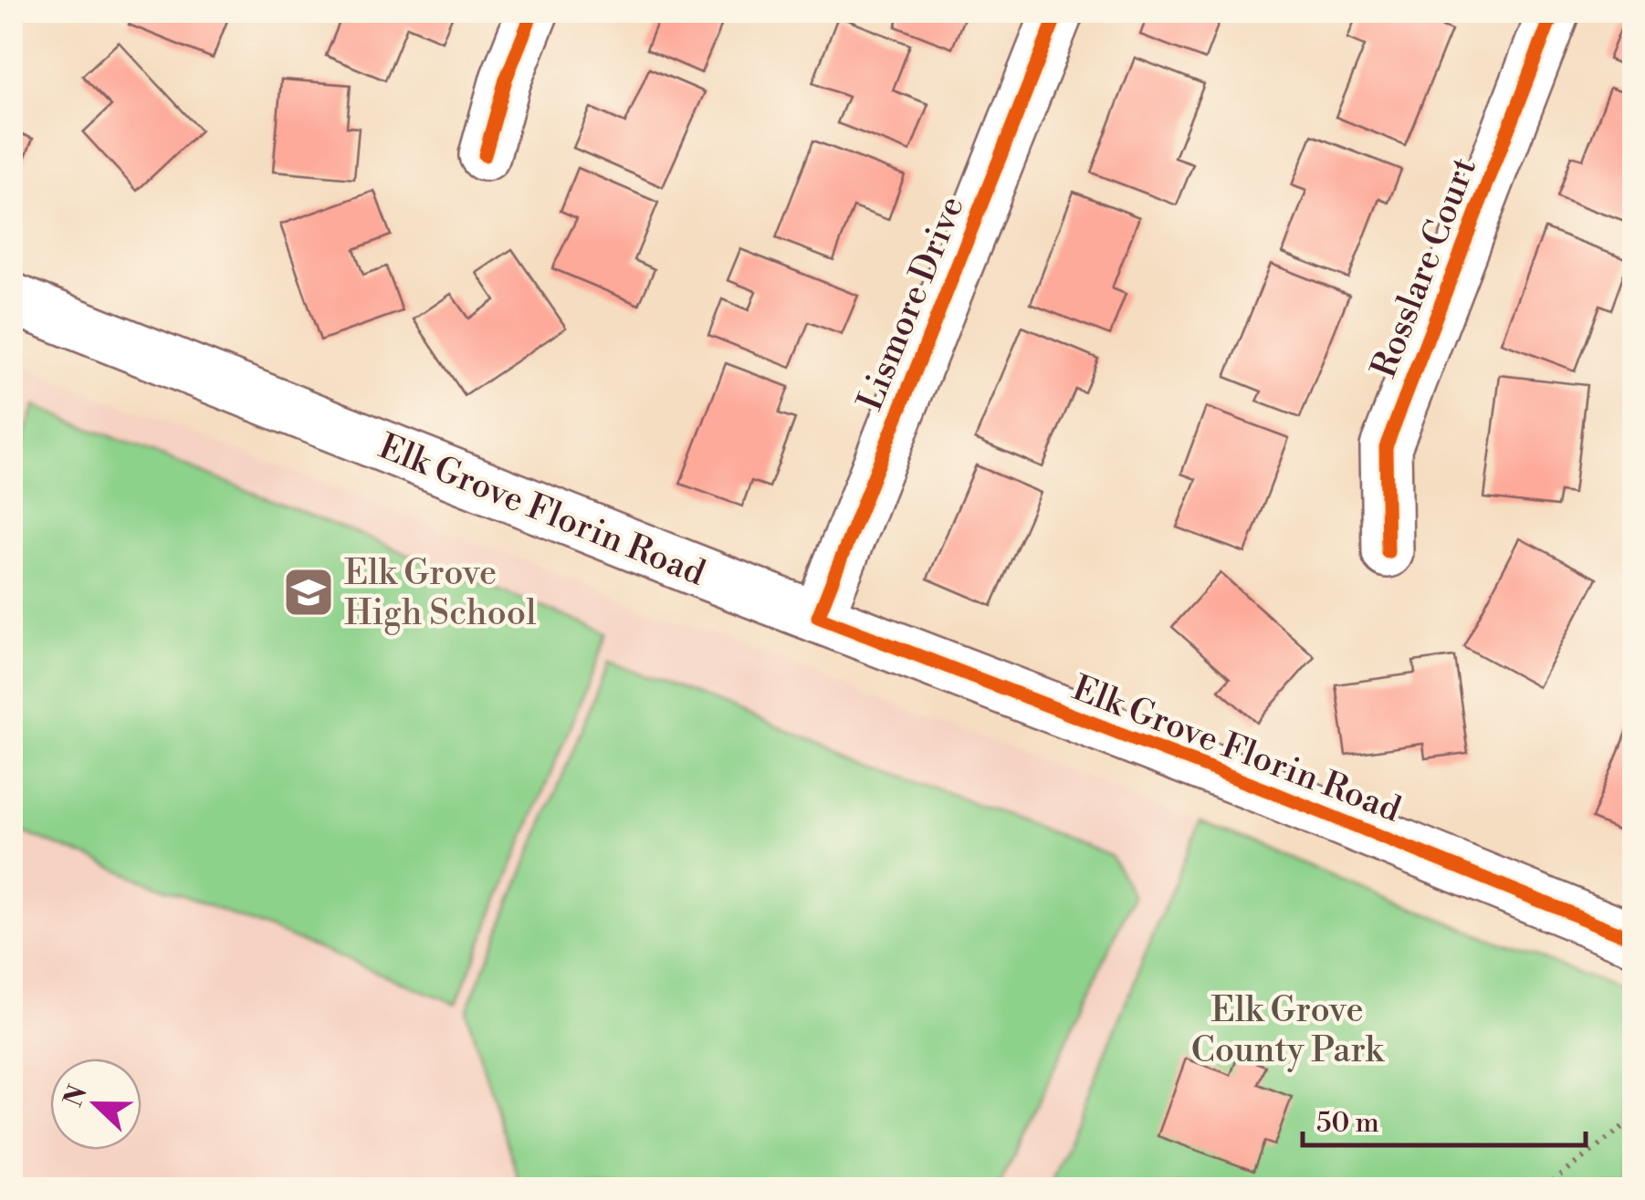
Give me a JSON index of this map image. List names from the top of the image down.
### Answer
{
  "streets": {
    "main road": ["Rosslare Court", "Lismore Drive", "Elk Grove Florin Road"]
  },
  "crossings": [
    ["Lismore Drive", "Elk Grove Florin Road"]
  ],
  "parks": ["Elk Grove County Park"],
  "places": {
    "school or university": ["Elk Grove High School"]
  },
  "scale_bar": "50 m",
  "north": "left"
}
